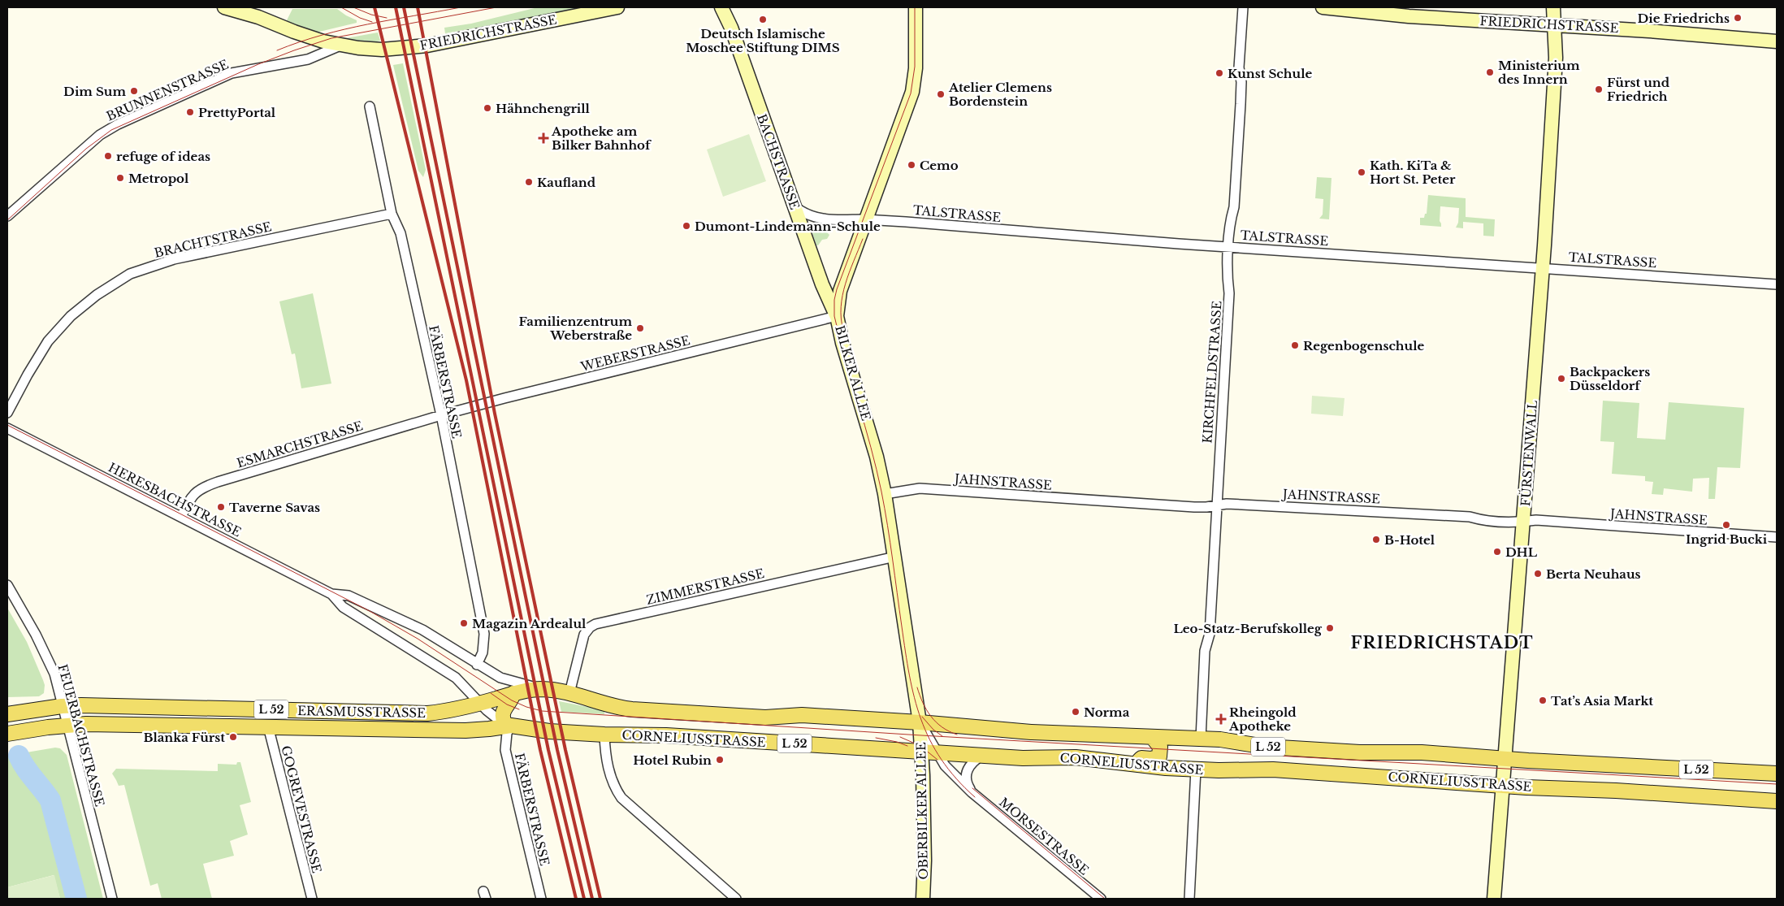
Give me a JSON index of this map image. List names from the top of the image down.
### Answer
{
  "streets": {
    "main road": ["L 52", "ERASMUSSTRASSE", "CORNELIUSSTRASSE"],
    "street": [
      "FRIEDRICHSTRASSE",
      "BRUNNENSTRASSE",
      "BACHSTRASSE",
      "TALSTRASSE",
      "BRACHTSTRASSE",
      "WEBERSTRASSE",
      "KIRCHFELDSTRASSE",
      "BILKER ALLEE",
      "FÄRBERSTRASSE",
      "ESMARCHSTRASSE",
      "FÜRSTENWALL",
      "JAHNSTRASSE",
      "HERESBACHSTRASSE",
      "ZIMMERSTRASSE",
      "FEUERBACHSTRASSE",
      "GOGREVESTRASSE",
      "OBERBILKER ALLEE",
      "MORSESTRASSE"
    ]
  },
  "crossings": [
    ["FRIEDRICHSTRASSE", "BRUNNENSTRASSE"],
    ["FRIEDRICHSTRASSE", "FÜRSTENWALL"],
    ["BACHSTRASSE", "TALSTRASSE"],
    ["BACHSTRASSE", "WEBERSTRASSE"],
    ["BACHSTRASSE", "BILKER ALLEE"],
    ["TALSTRASSE", "KIRCHFELDSTRASSE"],
    ["TALSTRASSE", "BILKER ALLEE"],
    ["TALSTRASSE", "FÜRSTENWALL"],
    ["BRACHTSTRASSE", "FÄRBERSTRASSE"],
    ["WEBERSTRASSE", "BILKER ALLEE"],
    ["WEBERSTRASSE", "FÄRBERSTRASSE"],
    ["WEBERSTRASSE", "ESMARCHSTRASSE"],
    ["KIRCHFELDSTRASSE", "JAHNSTRASSE"],
    ["KIRCHFELDSTRASSE", "CORNELIUSSTRASSE"],
    ["BILKER ALLEE", "JAHNSTRASSE"],
    ["BILKER ALLEE", "ZIMMERSTRASSE"],
    ["BILKER ALLEE", "CORNELIUSSTRASSE"],
    ["BILKER ALLEE", "OBERBILKER ALLEE"],
    ["BILKER ALLEE", "MORSESTRASSE"],
    ["FÄRBERSTRASSE", "ESMARCHSTRASSE"],
    ["FÄRBERSTRASSE", "HERESBACHSTRASSE"],
    ["FÄRBERSTRASSE", "ERASMUSSTRASSE"],
    ["FÄRBERSTRASSE", "CORNELIUSSTRASSE"],
    ["ESMARCHSTRASSE", "HERESBACHSTRASSE"],
    ["FÜRSTENWALL", "JAHNSTRASSE"],
    ["FÜRSTENWALL", "CORNELIUSSTRASSE"],
    ["HERESBACHSTRASSE", "ERASMUSSTRASSE"],
    ["HERESBACHSTRASSE", "CORNELIUSSTRASSE"],
    ["ZIMMERSTRASSE", "CORNELIUSSTRASSE"],
    ["L 52", "ERASMUSSTRASSE"],
    ["L 52", "FEUERBACHSTRASSE"],
    ["L 52", "CORNELIUSSTRASSE"],
    ["ERASMUSSTRASSE", "FEUERBACHSTRASSE"],
    ["ERASMUSSTRASSE", "CORNELIUSSTRASSE"],
    ["ERASMUSSTRASSE", "GOGREVESTRASSE"],
    ["CORNELIUSSTRASSE", "OBERBILKER ALLEE"],
    ["CORNELIUSSTRASSE", "MORSESTRASSE"],
    ["OBERBILKER ALLEE", "MORSESTRASSE"]
  ],
  "districts": ["FRIEDRICHSTADT"],
  "places": {
    "other": [
      "Die Friedrichs",
      "Deutsch Islamische Moschee Stiftung DIMS",
      "Ministerium des Innern",
      "Kunst Schule",
      "Fürst und Friedrich",
      "Dim Sum",
      "Atelier Clemens Bordenstein",
      "Hähnchengrill",
      "PrettyPortal",
      "refuge of ideas",
      "Cemo",
      "Kath. KiTa & Hort St. Peter",
      "Metropol",
      "Kaufland",
      "Dumont-Lindemann-Schule",
      "Familienzentrum Weberstraße",
      "Regenbogenschule",
      "Backpackers Düsseldorf",
      "Taverne Savas",
      "Ingrid Bucki",
      "B-Hotel",
      "DHL",
      "Berta Neuhaus",
      "Magazin Ardealul",
      "Leo-Statz-Berufskolleg",
      "Tat’s Asia Markt",
      "Norma",
      "Blanka Fürst",
      "Hotel Rubin"
    ],
    "health": ["Apotheke am Bilker Bahnhof", "Rheingold Apotheke"]
  }
}
